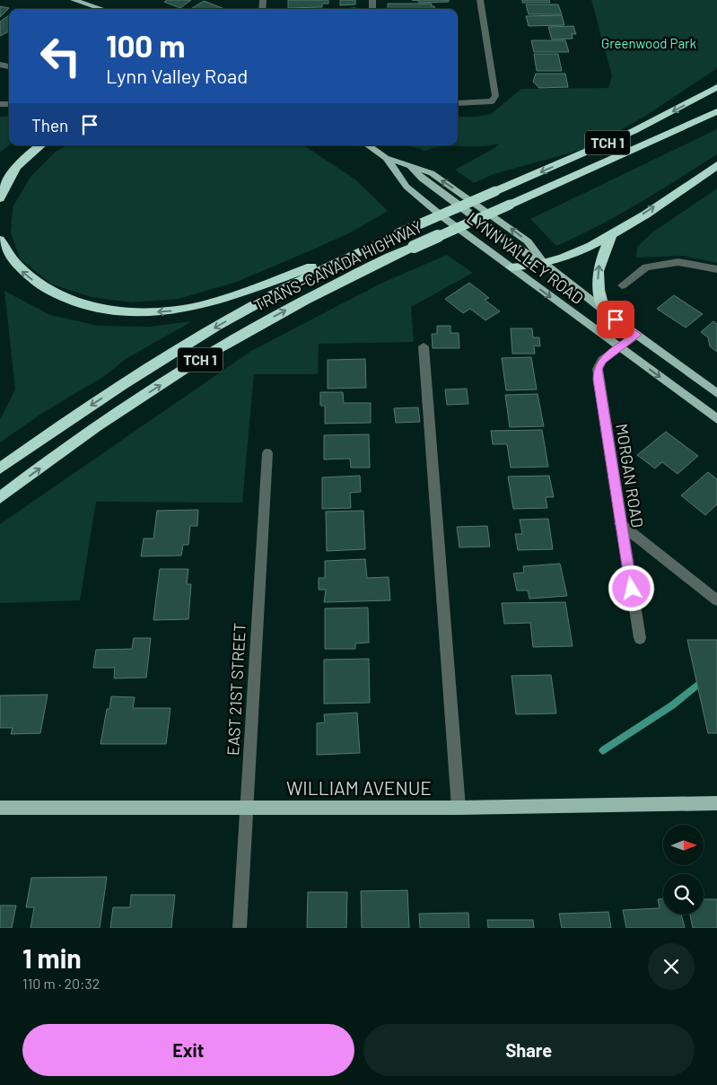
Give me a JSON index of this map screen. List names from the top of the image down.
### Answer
{
  "streets": {
    "highway": ["TCH 1", "TRANS-CANADA HIGHWAY"],
    "main road": ["LYNN VALLEY ROAD", "WILLIAM AVENUE"],
    "street": ["MORGAN ROAD", "EAST 21ST STREET"]
  },
  "crossings": [
    ["LYNN VALLEY ROAD", "MORGAN ROAD"],
    ["EAST 21ST STREET", "WILLIAM AVENUE"]
  ],
  "parks": ["Greenwood Park"],
  "north": "right",
  "page": {
    "turn": ["100 m", "Lynn Valley Road"],
    "then": "Then",
    "heading": ["1 min", "110 m · 20:32"],
    "buttons": ["Exit", "Share"]
  }
}
